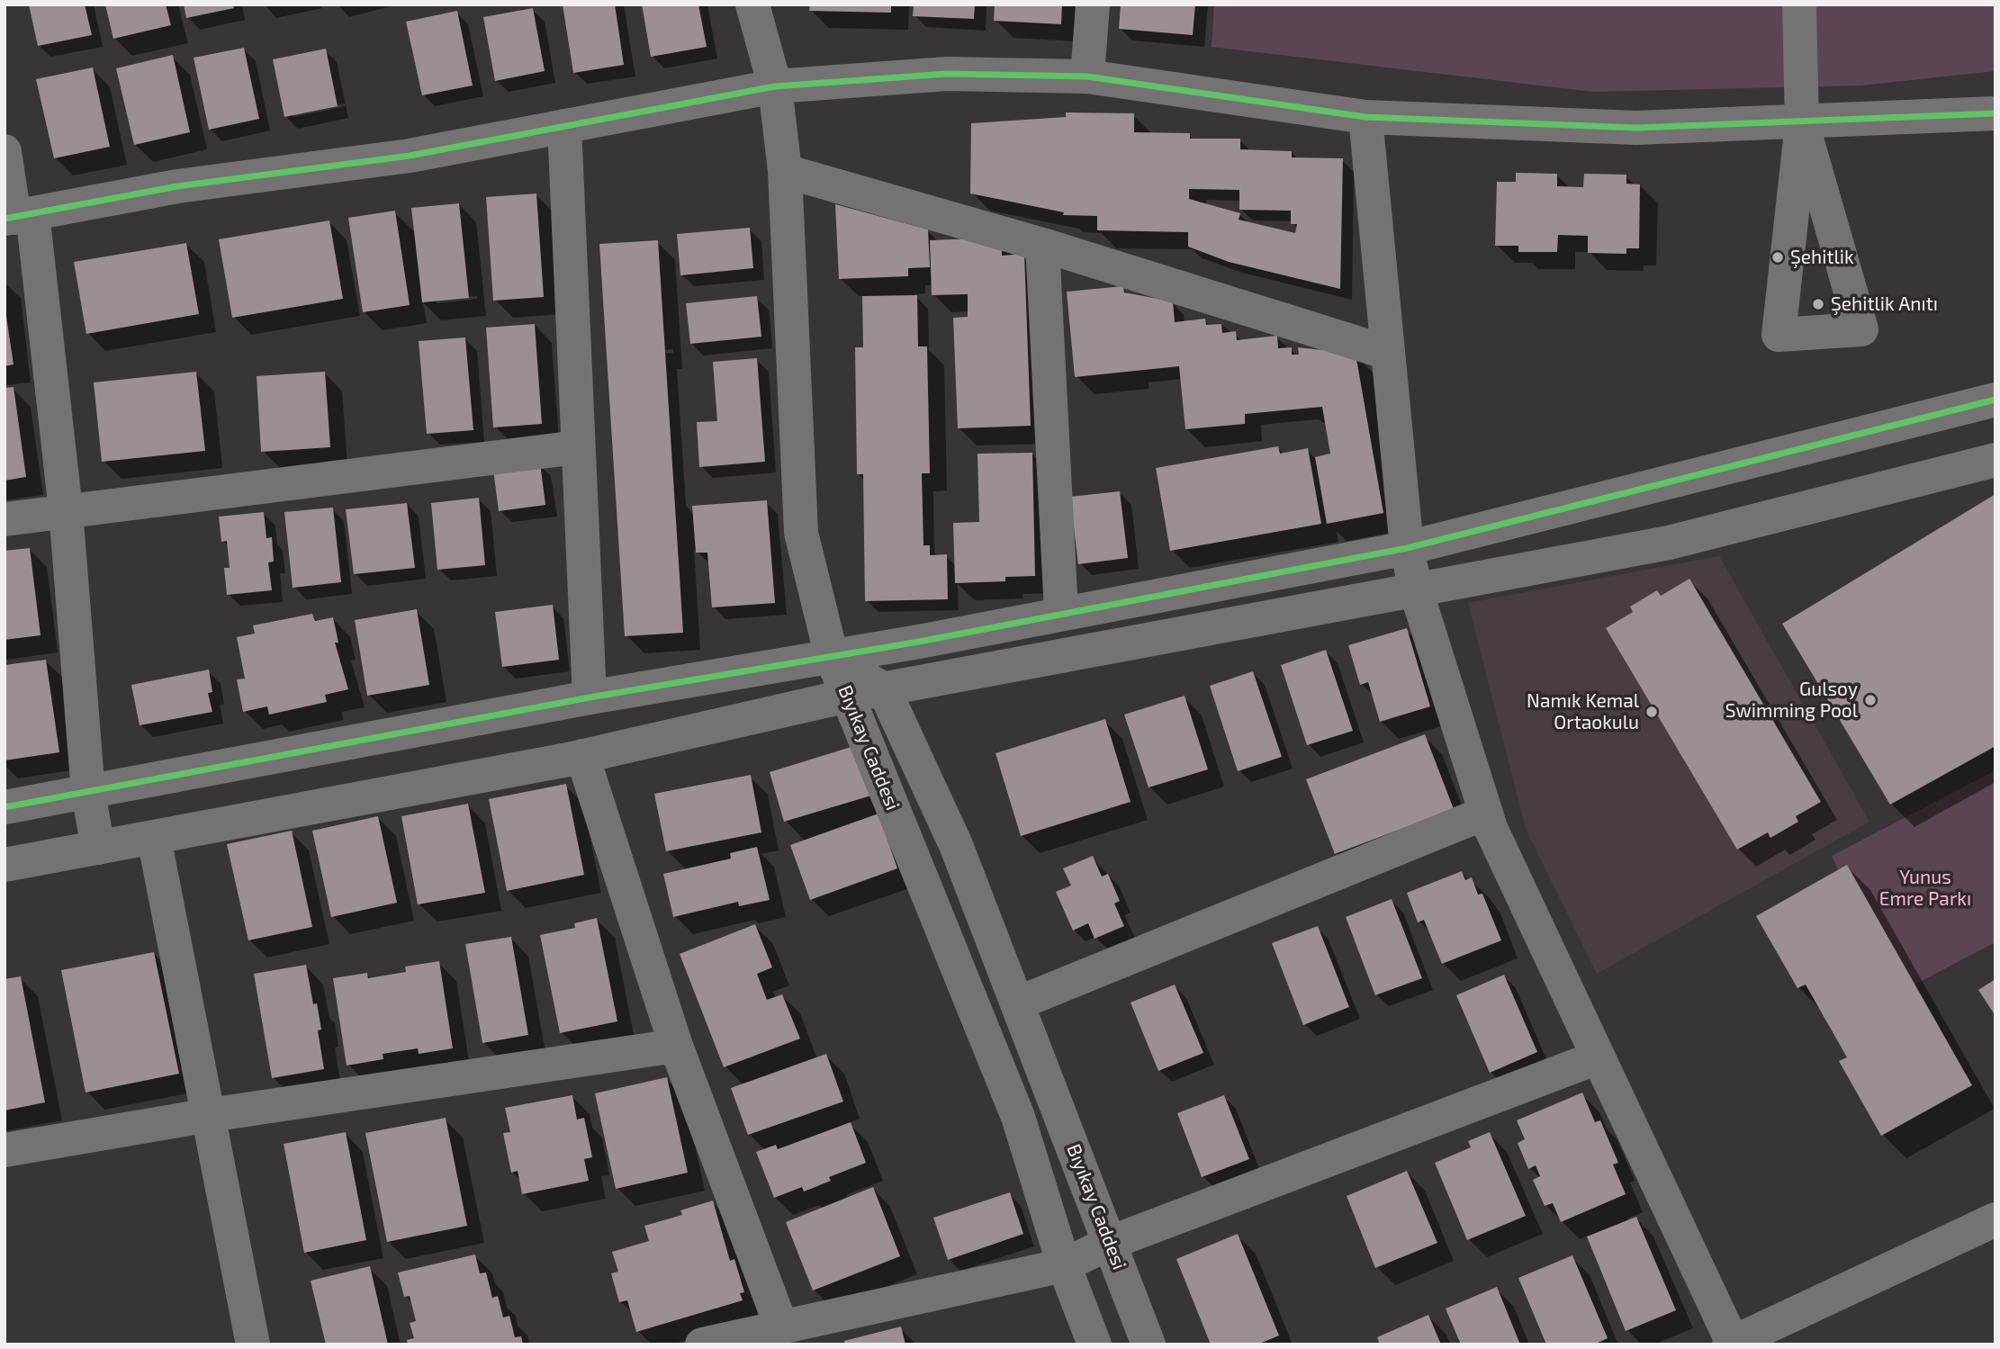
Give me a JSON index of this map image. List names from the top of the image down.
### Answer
{
  "streets": {
    "street": ["Bıyıkay Caddesi"]
  },
  "parks": ["Yunus Emre Parkı"],
  "places": [
    "Şehitlik",
    "Şehitlik Anıtı",
    "Gulsoy Swimming Pool",
    "Namık Kemal Ortaokulu"
  ]
}
